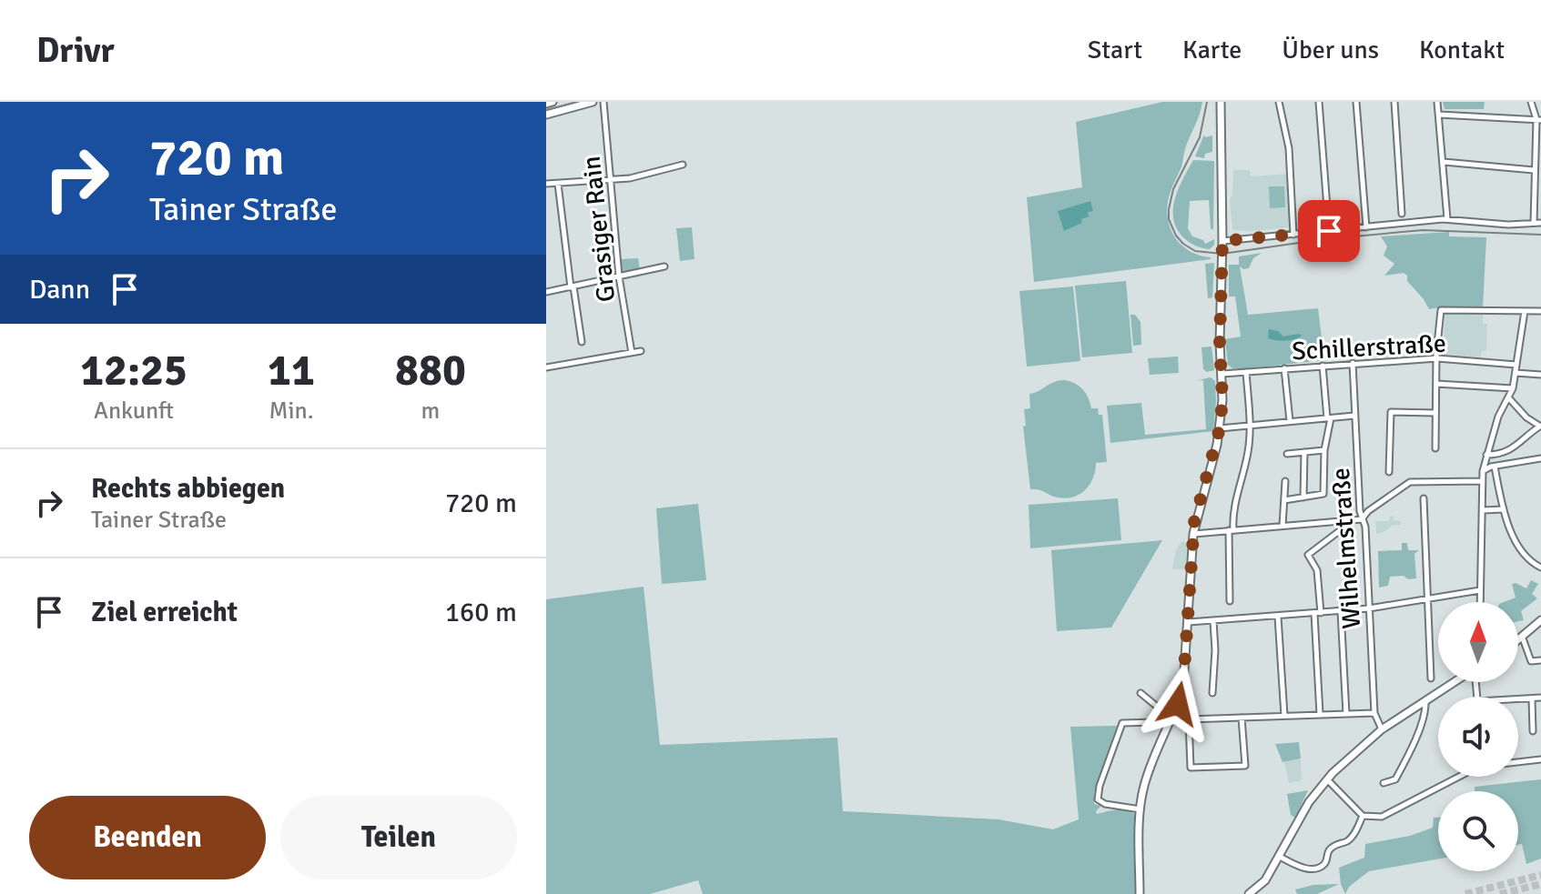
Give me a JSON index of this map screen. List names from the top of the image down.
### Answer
{
  "streets": {
    "street": ["Grasiger Rain", "Schillerstraße", "Wilhelmstraße"]
  },
  "crossings": [
    ["Schillerstraße", "Wilhelmstraße"]
  ],
  "north": "top",
  "page": {
    "header": "Drivr",
    "nav": [
      "Start",
      "Karte",
      "Über uns",
      "Kontakt"
    ],
    "turn": ["720 m", "Tainer Straße"],
    "then": "Dann",
    "eta": [
      "12:25",
      "Ankunft",
      "11",
      "Min.",
      "880",
      "m"
    ],
    "list": [
      {
        "name": "Rechts abbiegen",
        "note": "Tainer Straße",
        "value": "720 m"
      },
      {
        "name": "Ziel erreicht",
        "value": "160 m"
      }
    ],
    "buttons": ["Beenden", "Teilen"]
  }
}
